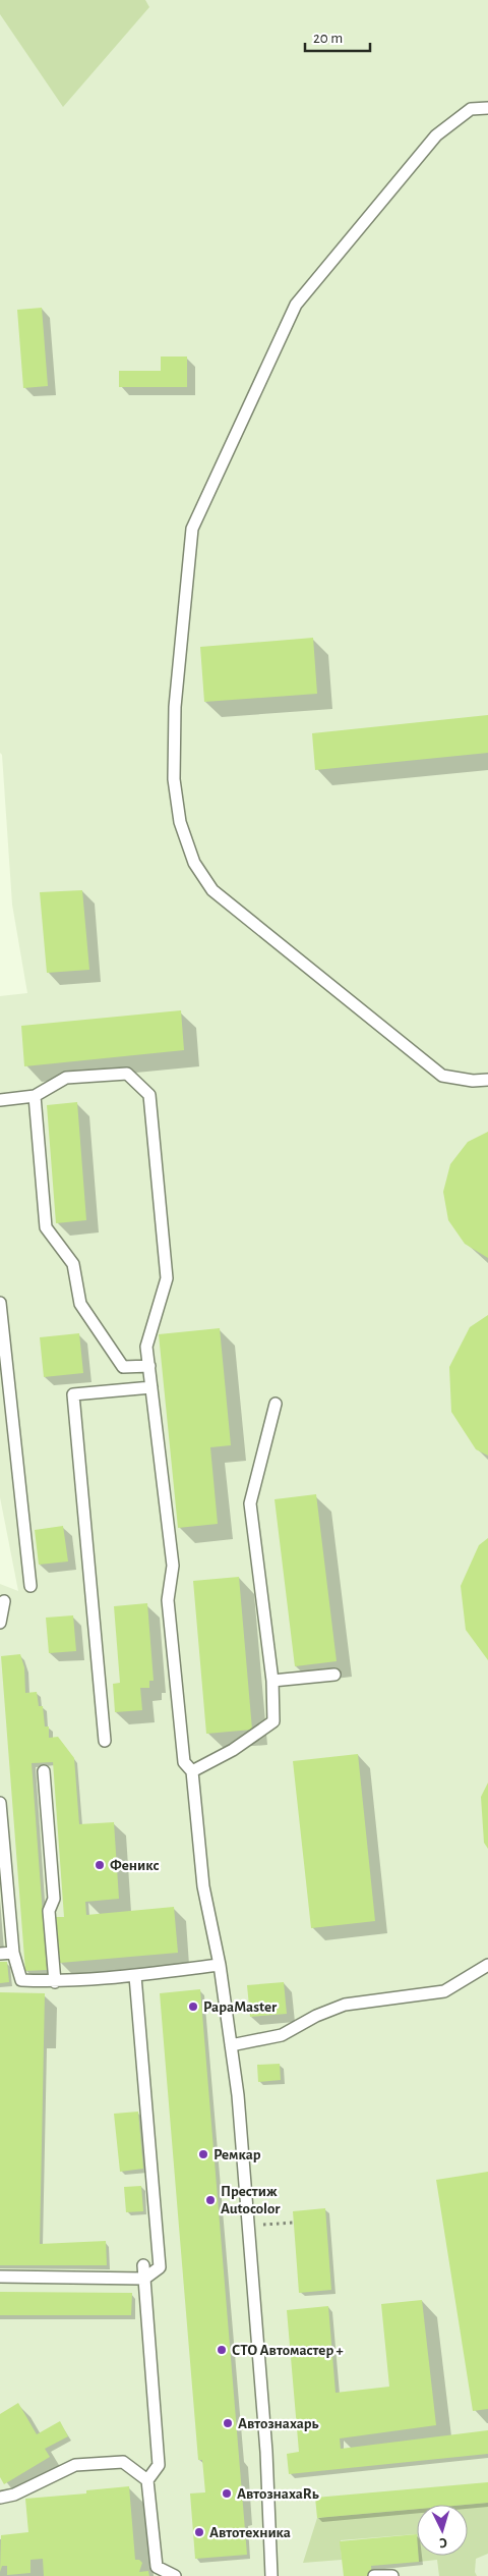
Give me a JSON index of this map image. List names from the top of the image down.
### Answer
{
  "places": [
    "Феникс",
    "PapaMaster",
    "Ремкар",
    "Престиж Autocolor",
    "СТО Автомастер +",
    "Автознахарь",
    "АвтознахаRь",
    "Автотехника"
  ],
  "scale_bar": "20 m",
  "north": "bottom"
}
